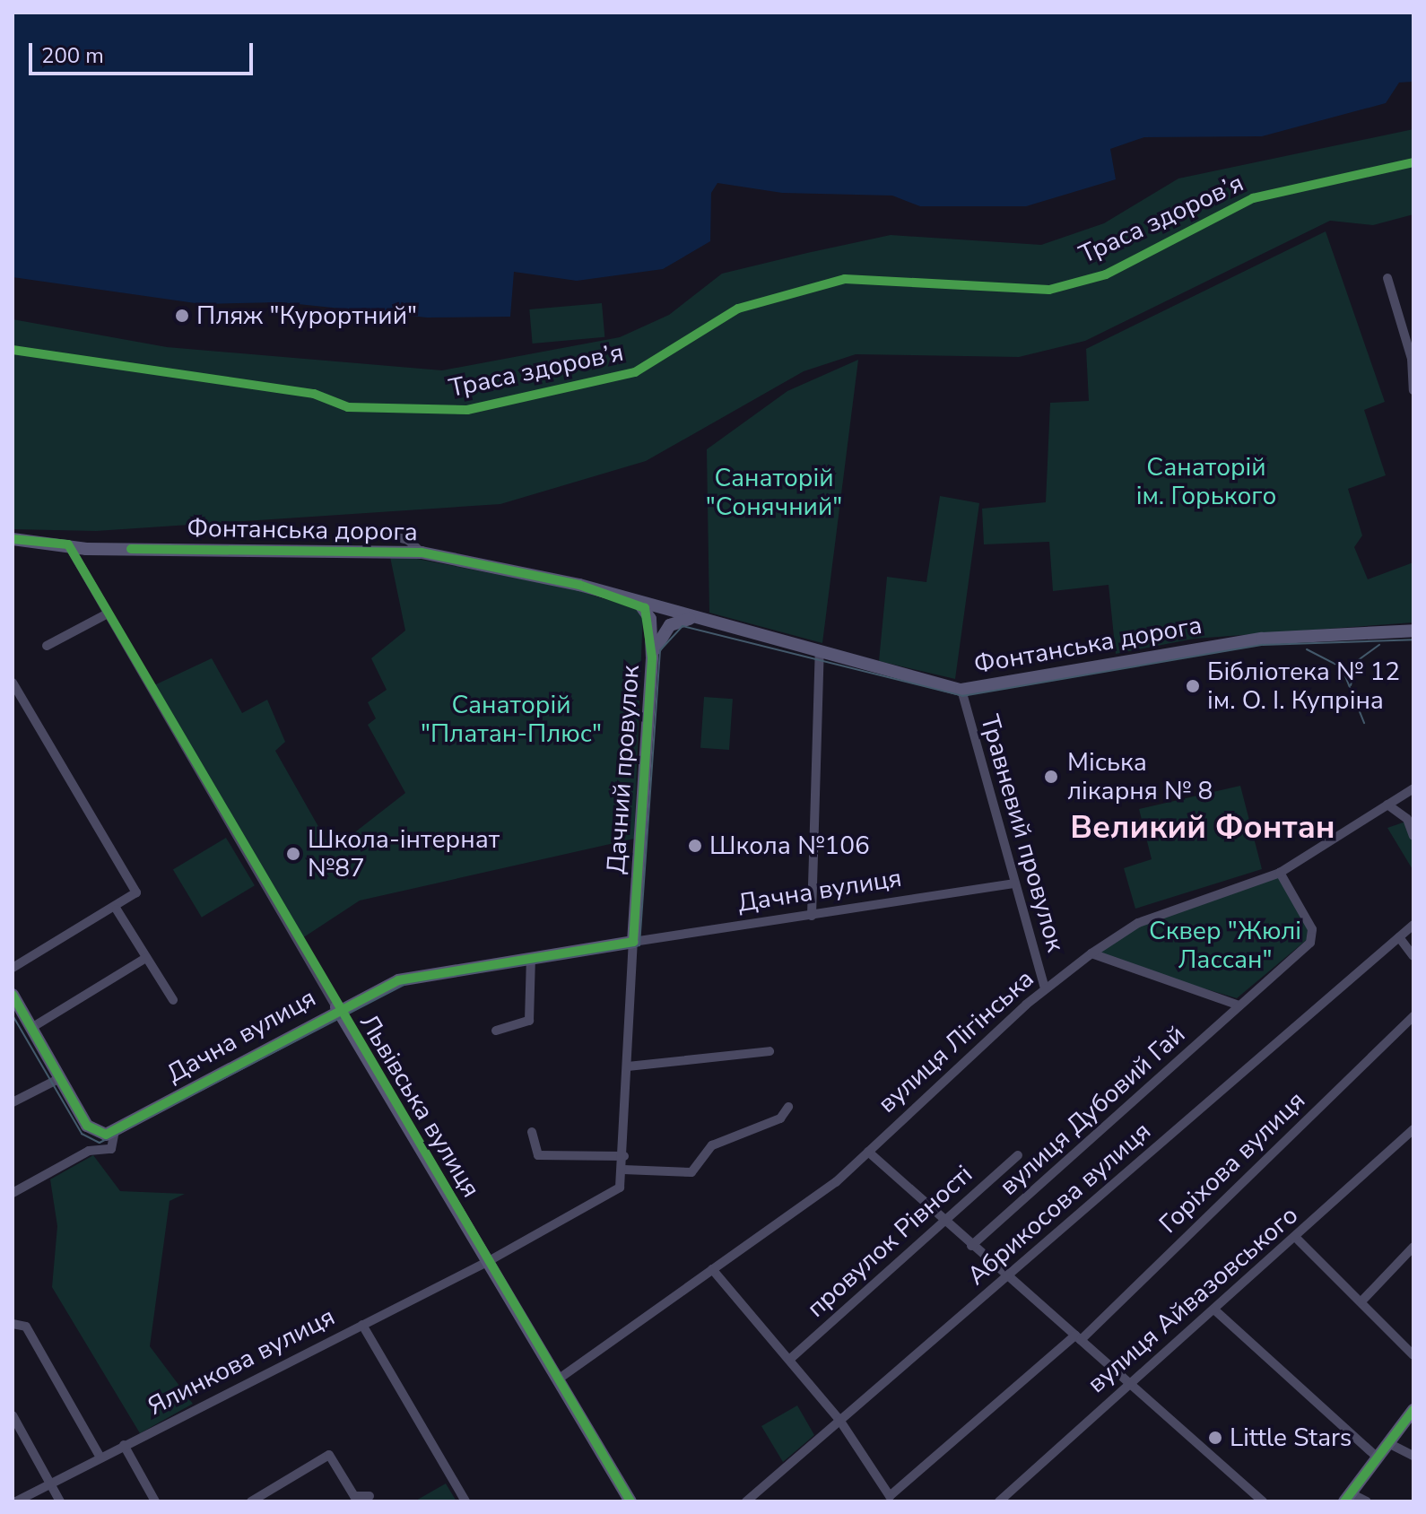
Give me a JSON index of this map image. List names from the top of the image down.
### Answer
{
  "streets": {
    "main road": [
      "Фонтанська дорога",
      "Дачний провулок",
      "Дачна вулиця",
      "Львівська вулиця"
    ],
    "street": [
      "Травневий провулок",
      "вулиця Лігінська",
      "вулиця Дубовий Гай",
      "Горіхова вулиця",
      "Абрикосова вулиця",
      "провулок Рівності",
      "вулиця Айвазовського",
      "Ялинкова вулиця"
    ],
    "cycle path": ["Траса здоров’я"]
  },
  "crossings": [
    ["Фонтанська дорога", "Дачний провулок"],
    ["Фонтанська дорога", "Травневий провулок"],
    ["Фонтанська дорога", "Львівська вулиця"],
    ["Дачний провулок", "Дачна вулиця"],
    ["Травневий провулок", "Дачна вулиця"],
    ["Травневий провулок", "вулиця Лігінська"],
    ["Дачна вулиця", "Львівська вулиця"],
    ["вулиця Лігінська", "Львівська вулиця"],
    ["вулиця Лігінська", "вулиця Дубовий Гай"],
    ["Львівська вулиця", "Ялинкова вулиця"],
    ["Горіхова вулиця", "Абрикосова вулиця"]
  ],
  "districts": ["Великий Фонтан"],
  "parks": [
    "Cанаторій ім. Горького",
    "Санаторій \"Сонячний\"",
    "Санаторій \"Платан-Плюс\"",
    "Сквер \"Жюлі Лассан\""
  ],
  "places": [
    "Пляж \"Курортний\"",
    "Бібліотека № 12 ім. О. І. Купріна",
    "Міська лікарня № 8",
    "Школа №106",
    "Школа-інтернат №87",
    "Little Stars"
  ],
  "scale_bar": "200 m"
}
